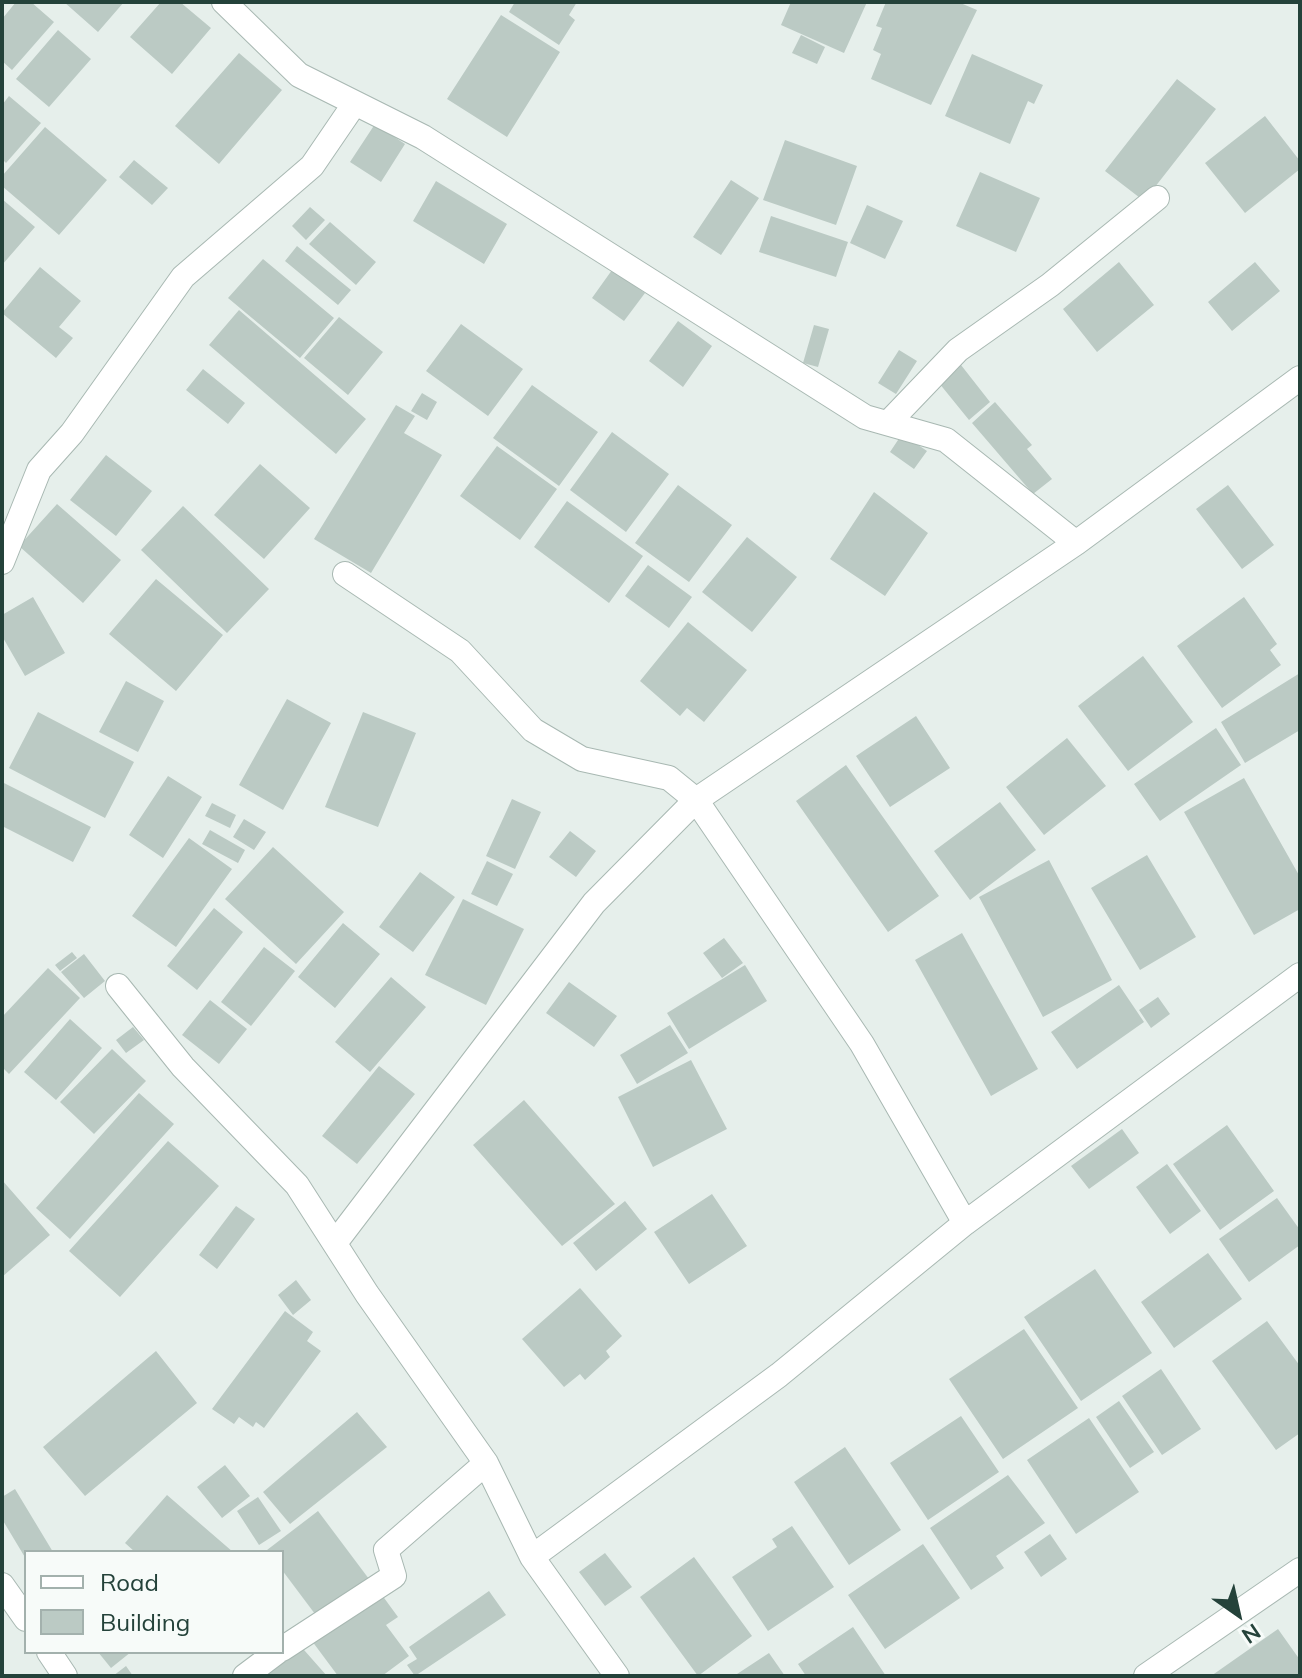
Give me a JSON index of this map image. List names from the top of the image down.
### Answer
{
  "legend": ["Road", "Building"],
  "north": "bottom right"
}
